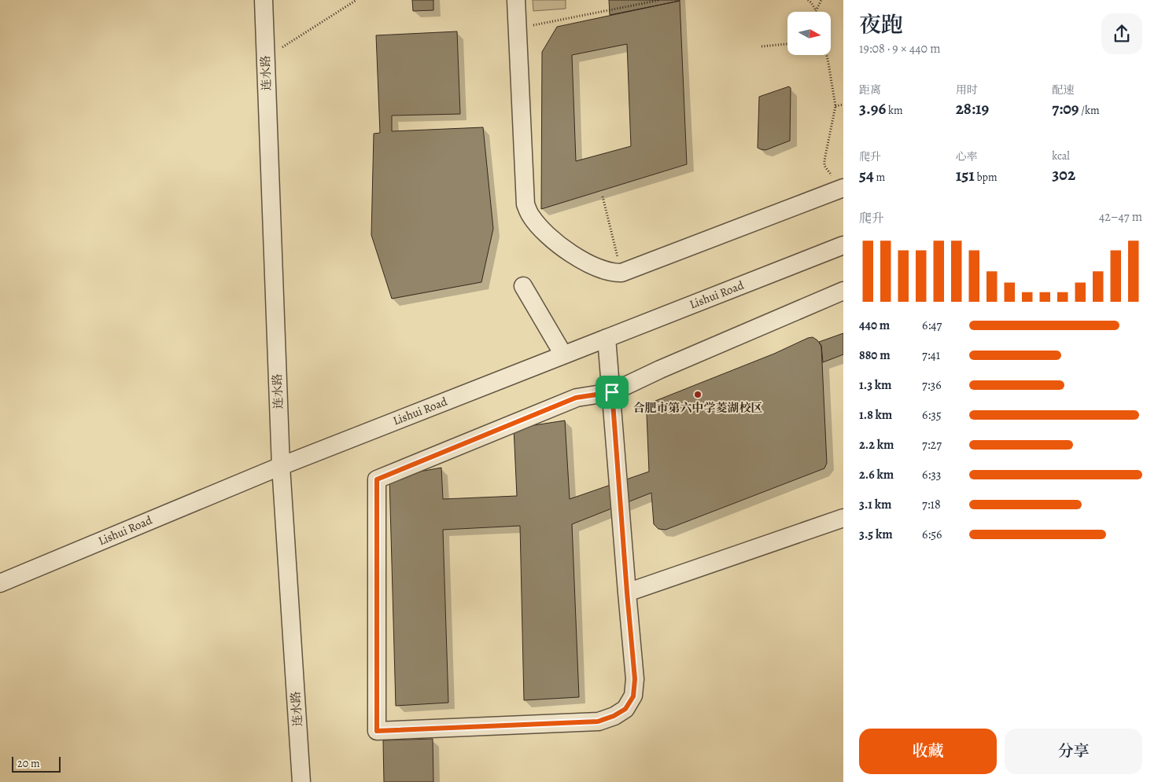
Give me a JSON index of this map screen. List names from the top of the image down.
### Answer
{
  "streets": {
    "street": ["连水路", "Lishui Road"]
  },
  "crossings": [
    ["连水路", "Lishui Road"]
  ],
  "places": ["合肥市第六中学菱湖校区"],
  "scale_bar": "20 m",
  "north": "right",
  "page": {
    "heading": ["夜跑", "19:08 · 9 × 440 m"],
    "stats": [
      ["距离", "3.96 km"],
      ["用时", "28:19"],
      ["配速", "7:09 /km"],
      ["爬升", "54 m"],
      ["心率", "151 bpm"],
      ["kcal", "302"]
    ],
    "chart": ["爬升", "42–47 m"],
    "list": [
      {
        "name": "440 m",
        "note": "6:47"
      },
      {
        "name": "880 m",
        "note": "7:41"
      },
      {
        "name": "1.3 km",
        "note": "7:36"
      },
      {
        "name": "1.8 km",
        "note": "6:35"
      },
      {
        "name": "2.2 km",
        "note": "7:27"
      },
      {
        "name": "2.6 km",
        "note": "6:33"
      },
      {
        "name": "3.1 km",
        "note": "7:18"
      },
      {
        "name": "3.5 km",
        "note": "6:56"
      }
    ],
    "buttons": ["收藏", "分享"],
    "scale": "20 m"
  }
}
